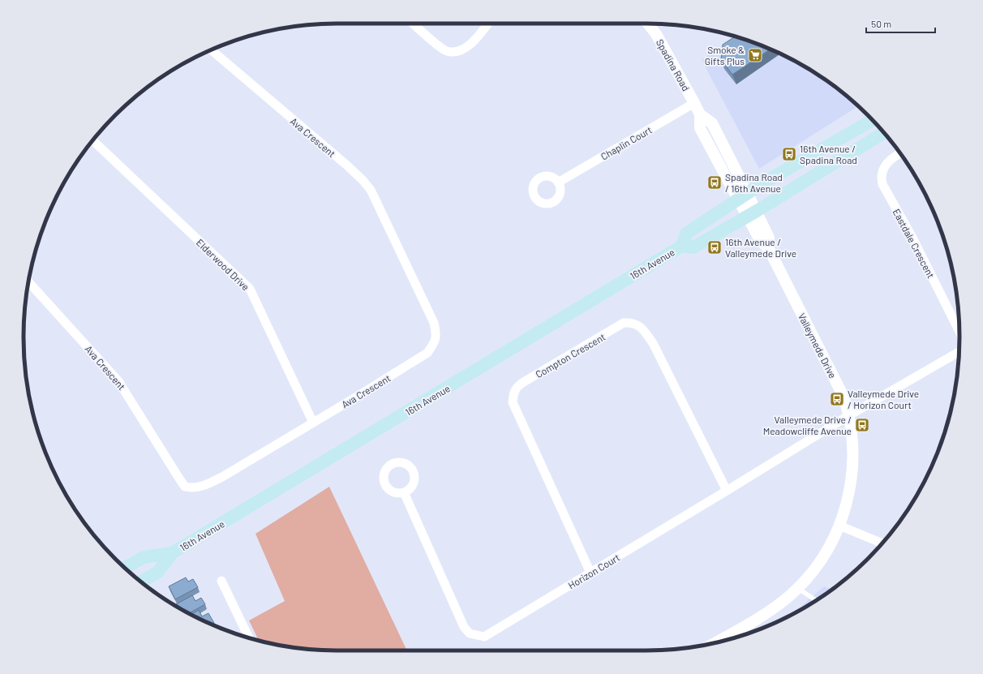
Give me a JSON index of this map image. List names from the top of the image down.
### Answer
{
  "streets": {
    "main road": ["16th Avenue"],
    "street": [
      "Spadina Road",
      "Ava Crescent",
      "Chaplin Court",
      "Eastdale Crescent",
      "Elderwood Drive",
      "Valleymede Drive",
      "Compton Crescent",
      "Horizon Court"
    ]
  },
  "crossings": [
    ["Spadina Road", "Chaplin Court"],
    ["Spadina Road", "16th Avenue"],
    ["Spadina Road", "Valleymede Drive"],
    ["Ava Crescent", "Elderwood Drive"],
    ["16th Avenue", "Valleymede Drive"],
    ["Valleymede Drive", "Horizon Court"],
    ["Compton Crescent", "Horizon Court"]
  ],
  "places": {
    "supermarket": ["Smoke & Gifts Plus"],
    "bus stop": [
      "16th Avenue / Spadina Road",
      "Spadina Road / 16th Avenue",
      "16th Avenue / Valleymede Drive",
      "Valleymede Drive / Horizon Court",
      "Valleymede Drive / Meadowcliffe Avenue"
    ]
  },
  "scale_bar": "50 m"
}
